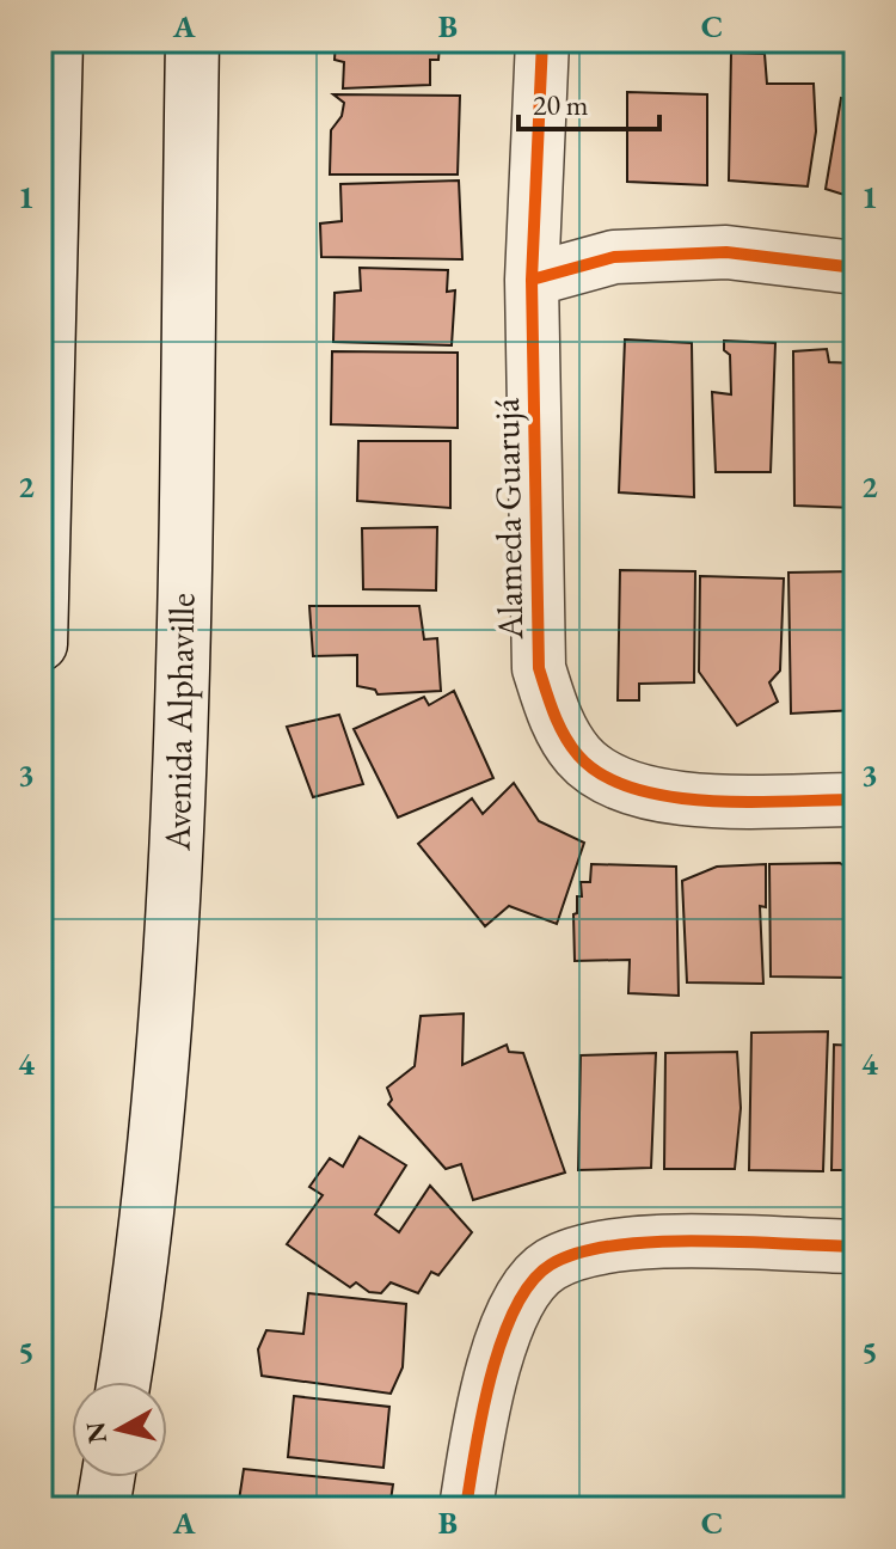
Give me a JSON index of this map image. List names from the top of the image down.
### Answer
{
  "streets": {
    "main road": ["Alameda Guarujá", "Avenida Alphaville"]
  },
  "scale_bar": "20 m",
  "north": "left",
  "grid": {
    "columns": ["A", "B", "C"],
    "rows": [
      "1",
      "2",
      "3",
      "4",
      "5"
    ]
  }
}
